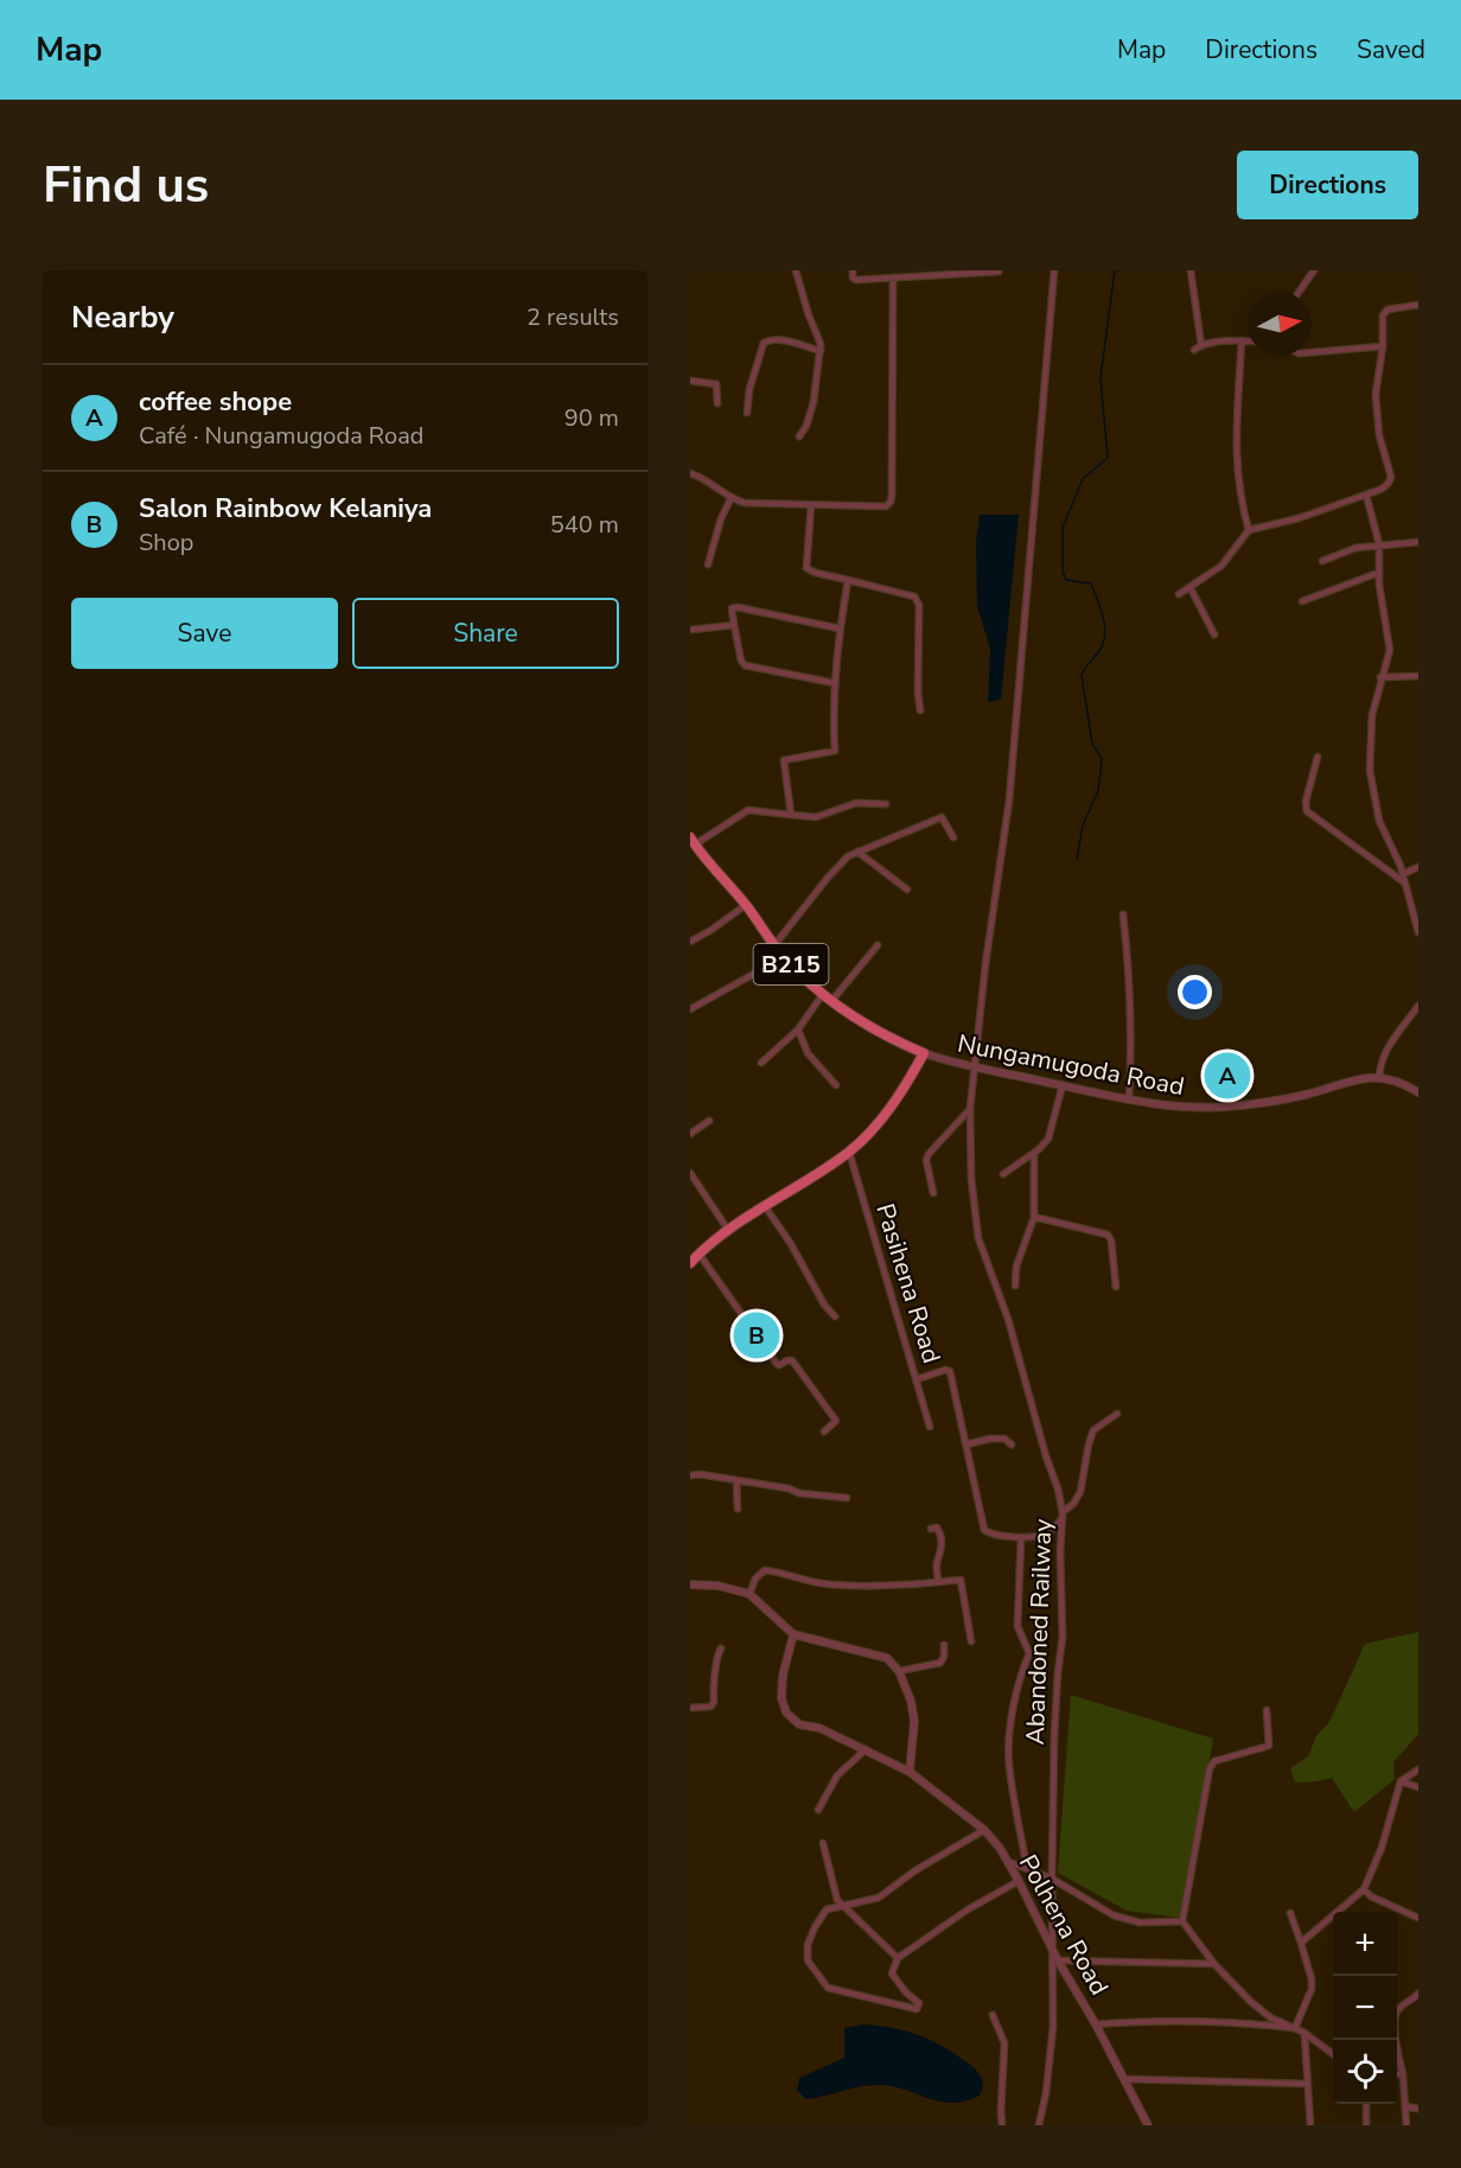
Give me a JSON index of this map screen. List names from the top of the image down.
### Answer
{
  "streets": {
    "main road": ["B215"],
    "street": [
      "Nungamugoda Road",
      "Pasihena Road",
      "Abandoned Railway",
      "Polhena Road"
    ]
  },
  "crossings": [
    ["B215", "Nungamugoda Road"],
    ["Nungamugoda Road", "Abandoned Railway"],
    ["Abandoned Railway", "Polhena Road"]
  ],
  "north": "right",
  "page": {
    "header": "Map",
    "nav": ["Map", "Directions", "Saved"],
    "buttons": [
      "Directions",
      ["Save", "Share"]
    ],
    "title": "Find us",
    "heading": ["Nearby", "2 results"],
    "list": [
      {
        "mark": "A",
        "name": "coffee shope",
        "note": "Café · Nungamugoda Road",
        "value": "90 m"
      },
      {
        "mark": "B",
        "name": "Salon Rainbow Kelaniya",
        "note": "Shop",
        "value": "540 m"
      }
    ],
    "pins": ["A", "B"],
    "map_buttons": ["+", "−"]
  }
}
